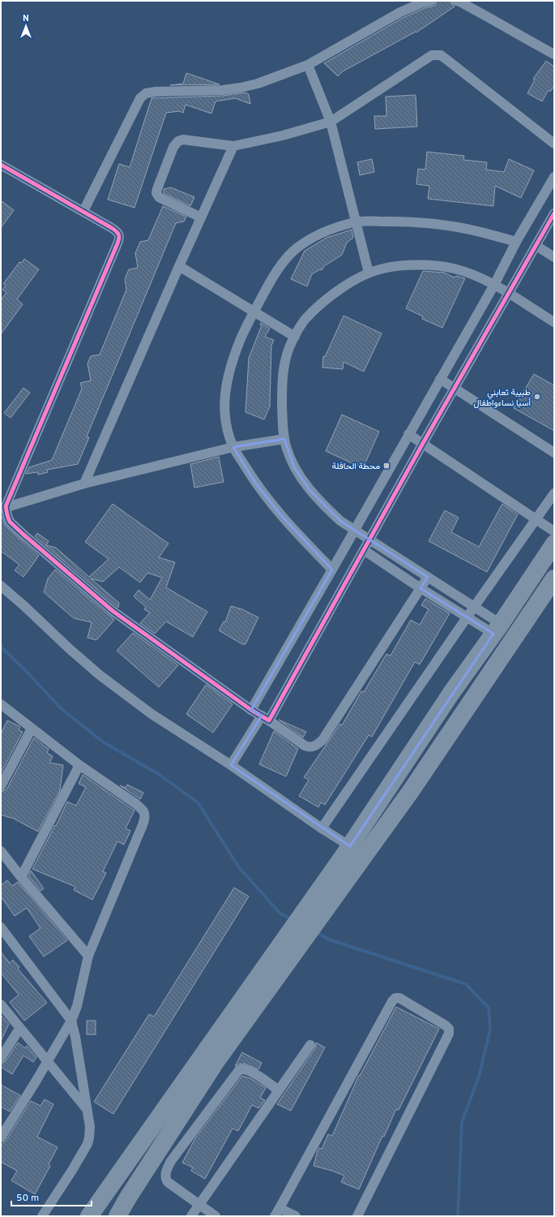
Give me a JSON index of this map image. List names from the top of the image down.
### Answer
{
  "places": {
    "other": ["طبيبة ثعابني أسيا نساءواطفال"],
    "transit": ["محطة الحافلة"]
  },
  "scale_bar": "50 m",
  "north": "top"
}
